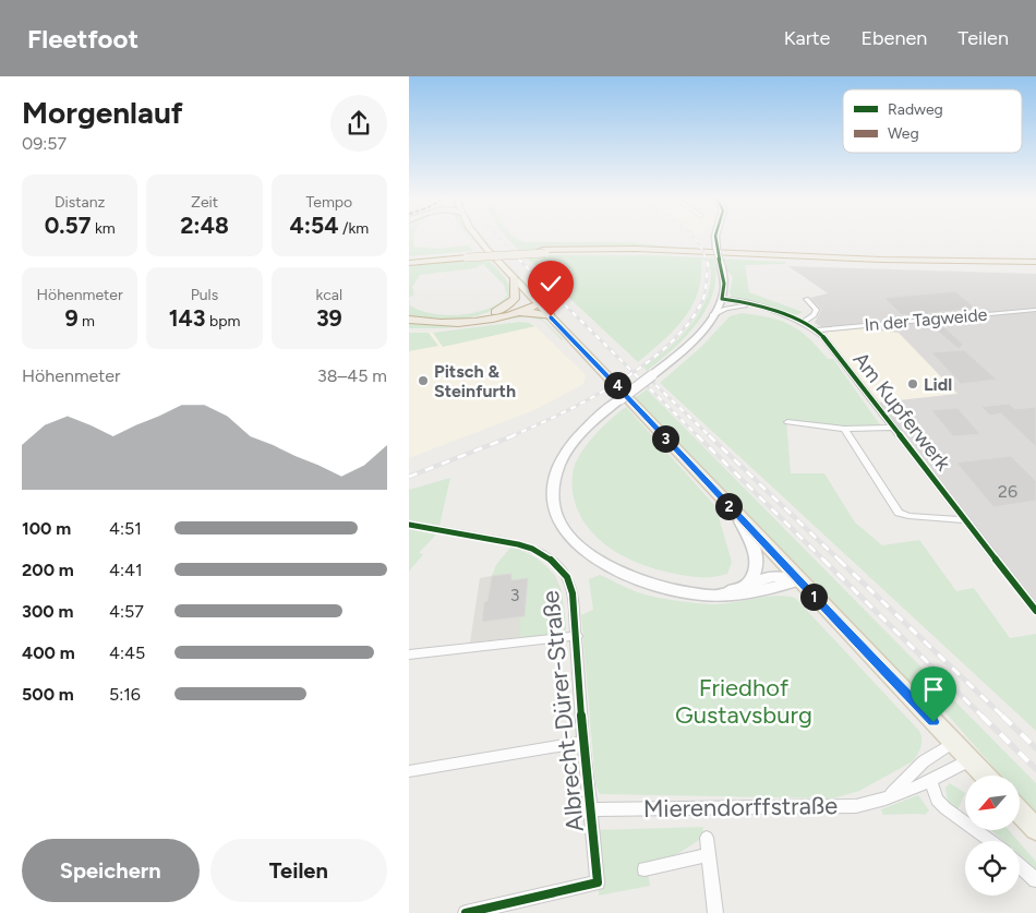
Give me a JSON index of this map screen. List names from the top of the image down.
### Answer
{
  "streets": {
    "street": [
      "In der Tagweide",
      "Am Kupferwerk",
      "Albrecht-Dürer-Straße",
      "Mierendorffstraße"
    ]
  },
  "crossings": [
    ["In der Tagweide", "Am Kupferwerk"],
    ["Albrecht-Dürer-Straße", "Mierendorffstraße"]
  ],
  "parks": ["Friedhof Gustavsburg"],
  "places": ["Pitsch & Steinfurth", "Lidl"],
  "house_numbers": ["26", "3"],
  "legend": ["Radweg", "Weg"],
  "north": "bottom left",
  "page": {
    "header": "Fleetfoot",
    "nav": ["Karte", "Ebenen", "Teilen"],
    "heading": ["Morgenlauf", "09:57"],
    "stats": [
      ["Distanz", "0.57 km"],
      ["Zeit", "2:48"],
      ["Tempo", "4:54 /km"],
      ["Höhenmeter", "9 m"],
      ["Puls", "143 bpm"],
      ["kcal", "39"]
    ],
    "chart": ["Höhenmeter", "38–45 m"],
    "pins": [
      "4",
      "3",
      "2",
      "1"
    ],
    "list": [
      {
        "name": "100 m",
        "note": "4:51"
      },
      {
        "name": "200 m",
        "note": "4:41"
      },
      {
        "name": "300 m",
        "note": "4:57"
      },
      {
        "name": "400 m",
        "note": "4:45"
      },
      {
        "name": "500 m",
        "note": "5:16"
      }
    ],
    "buttons": ["Speichern", "Teilen"]
  }
}
